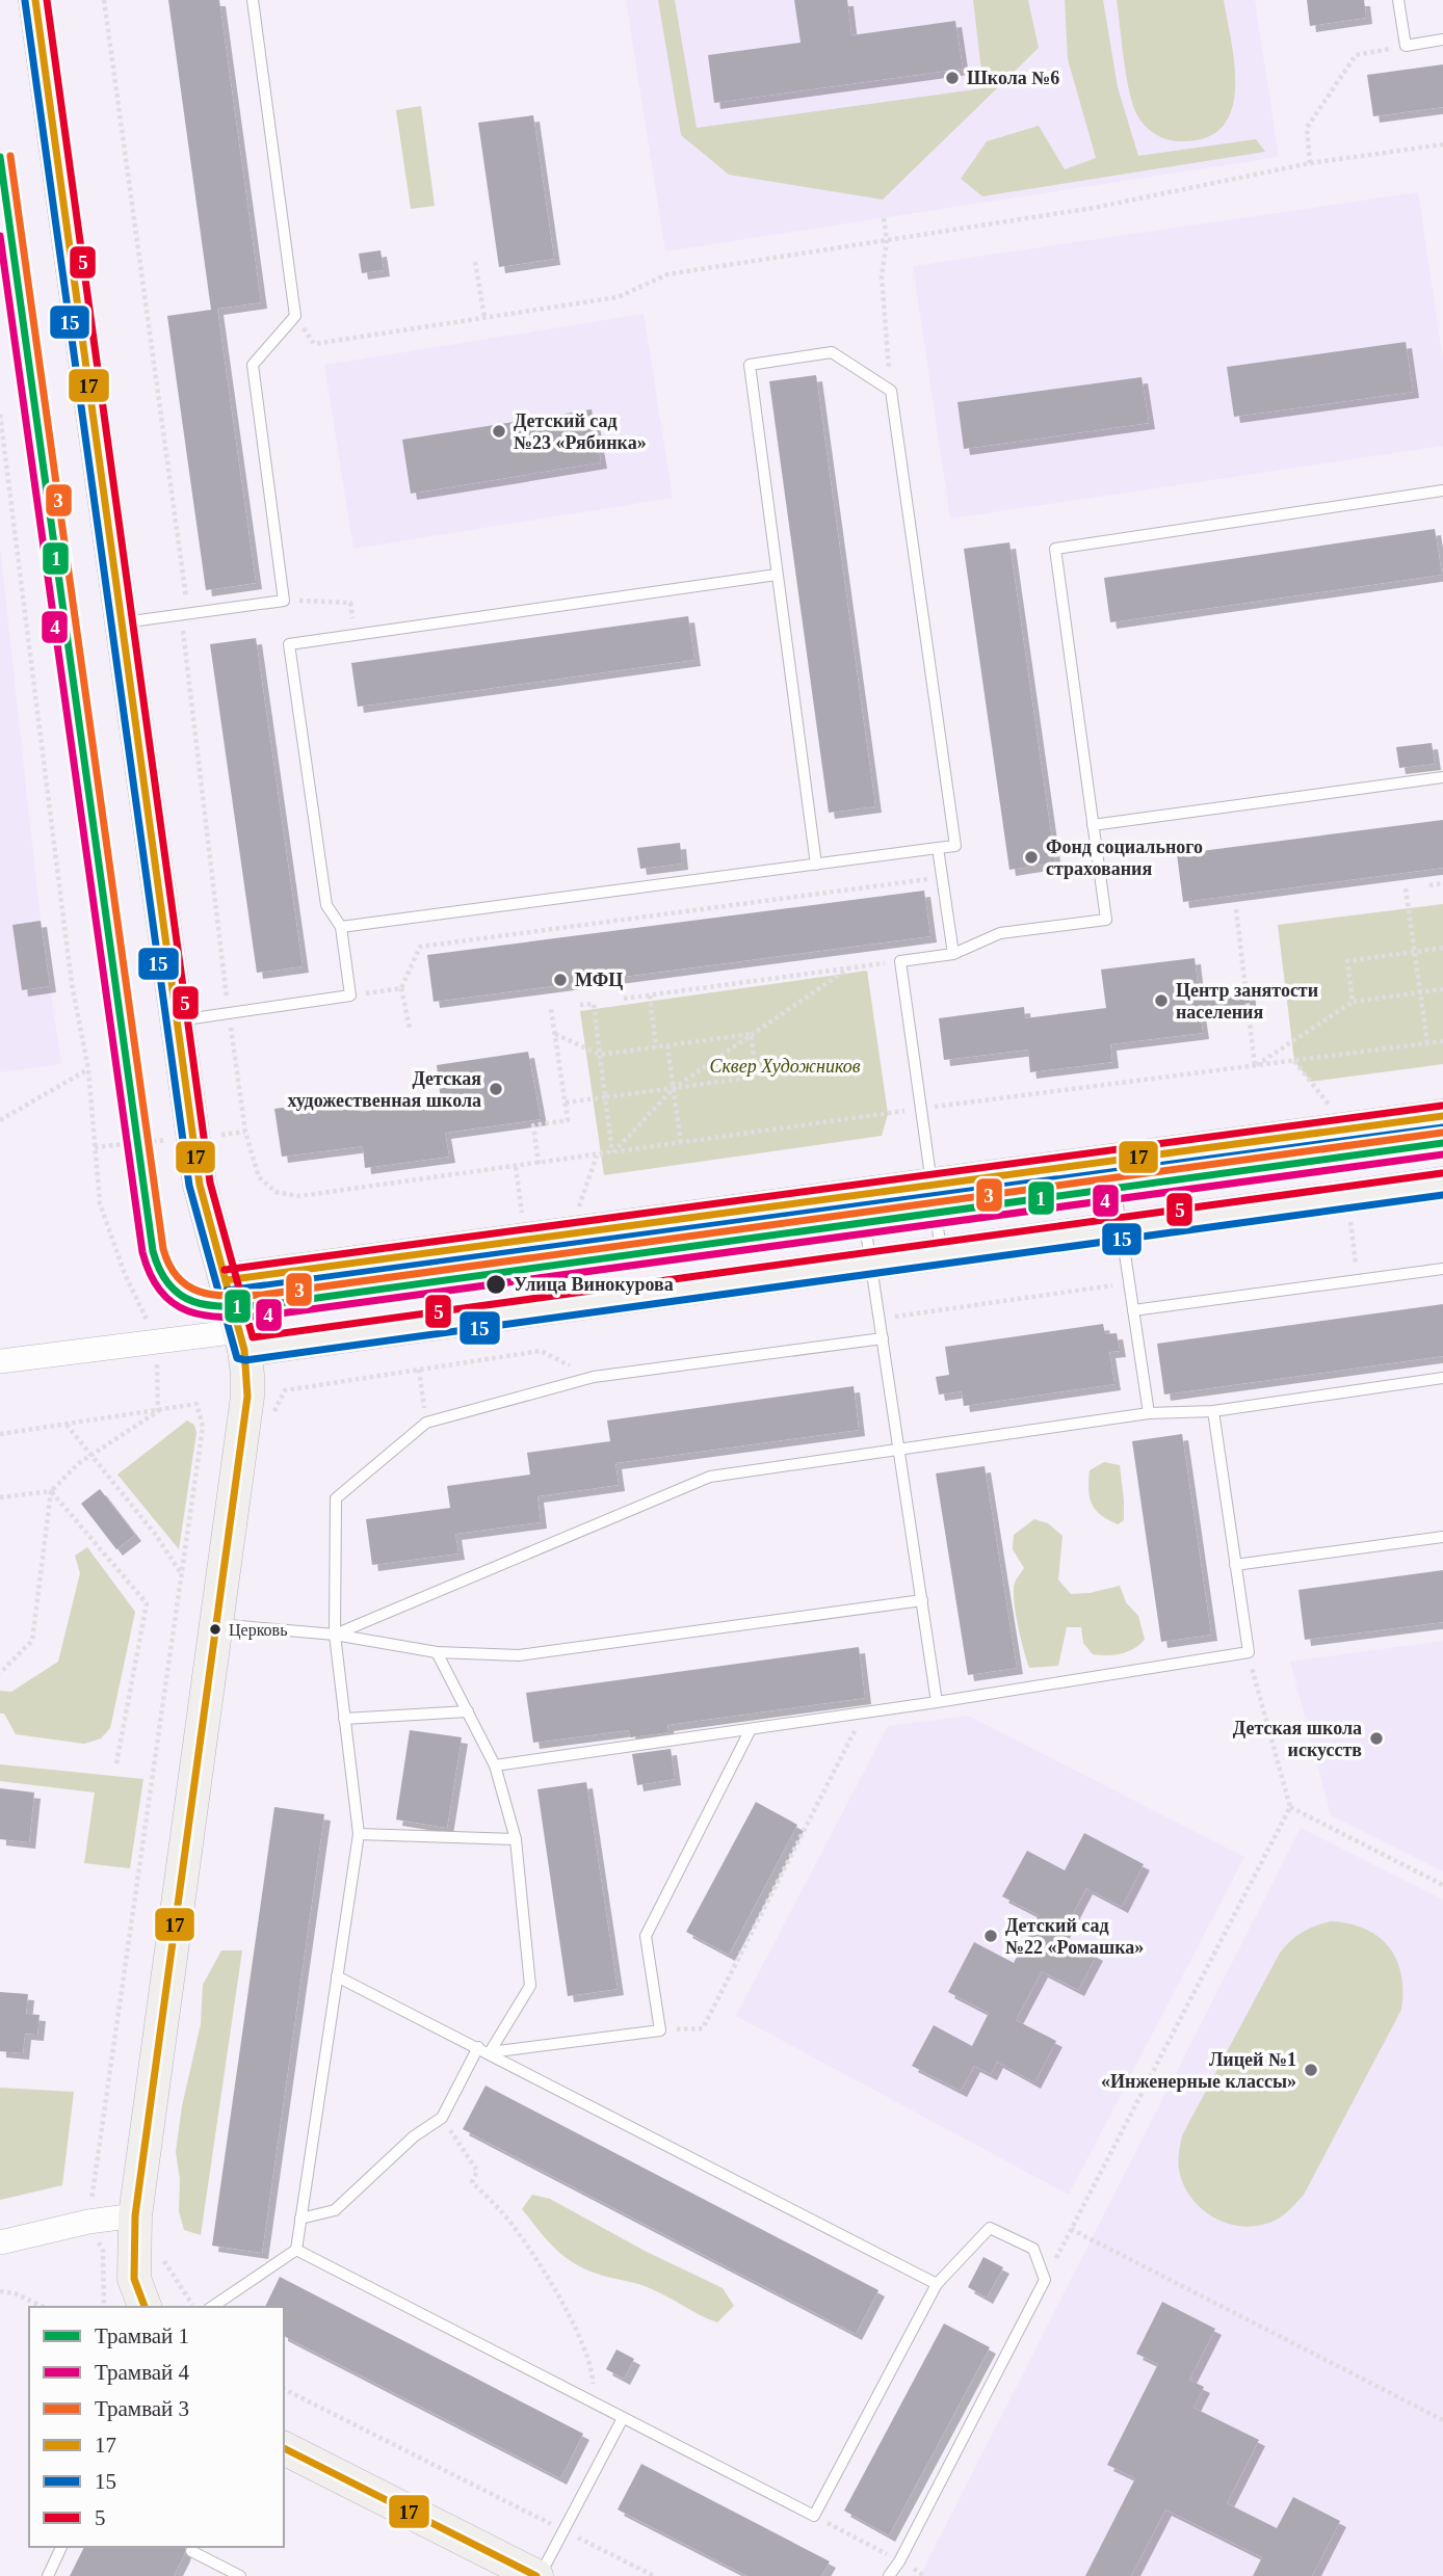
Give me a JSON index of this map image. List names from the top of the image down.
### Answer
{
  "parks": ["Сквер Художников"],
  "places": [
    "Школа №6",
    "Детский сад №23 «Рябинка»",
    "Фонд социального страхования",
    "МФЦ",
    "Центр занятости населения",
    "Детская художественная школа",
    "Улица Винокурова",
    "Церковь",
    "Детская школа искусств",
    "Детский сад №22 «Ромашка»",
    "Лицей №1 «Инженерные классы»"
  ],
  "lines": [
    "transit line 17",
    "transit line 5",
    "transit line 15",
    "tram line 3",
    "tram line 1",
    "tram line 4"
  ],
  "legend": [
    "Трамвай 1",
    "Трамвай 4",
    "Трамвай 3",
    "17",
    "15",
    "5"
  ]
}
